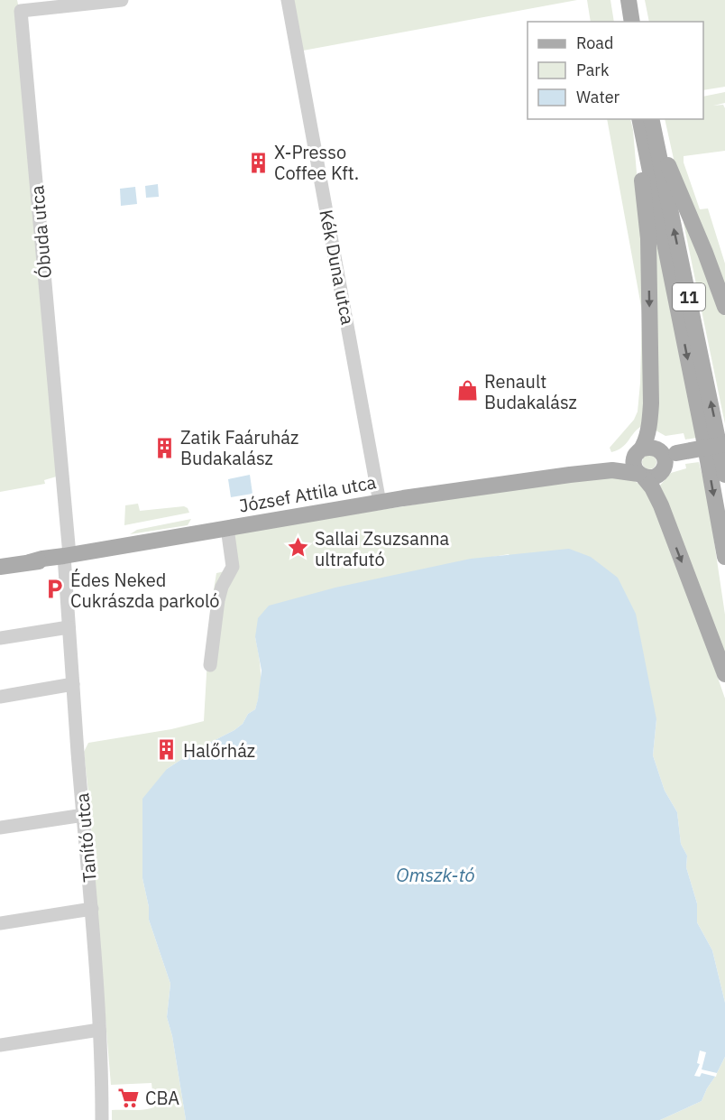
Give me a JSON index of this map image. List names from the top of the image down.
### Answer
{
  "streets": {
    "main road": ["11", "József Attila utca"],
    "street": ["Óbuda utca", "Kék Duna utca", "Tanító utca"]
  },
  "crossings": [
    ["Óbuda utca", "József Attila utca"],
    ["Óbuda utca", "Tanító utca"],
    ["Kék Duna utca", "József Attila utca"],
    ["József Attila utca", "Tanító utca"]
  ],
  "water": ["Omszk-tó"],
  "places": {
    "building": ["X-Presso Coffee Kft.", "Zatik Faáruház Budakalász", "Halőrház"],
    "shop": ["Renault Budakalász"],
    "place": ["Sallai Zsuzsanna ultrafutó"],
    "parking": ["Édes Neked Cukrászda parkoló"],
    "supermarket": ["CBA"]
  },
  "legend": ["Road", "Park", "Water"]
}
